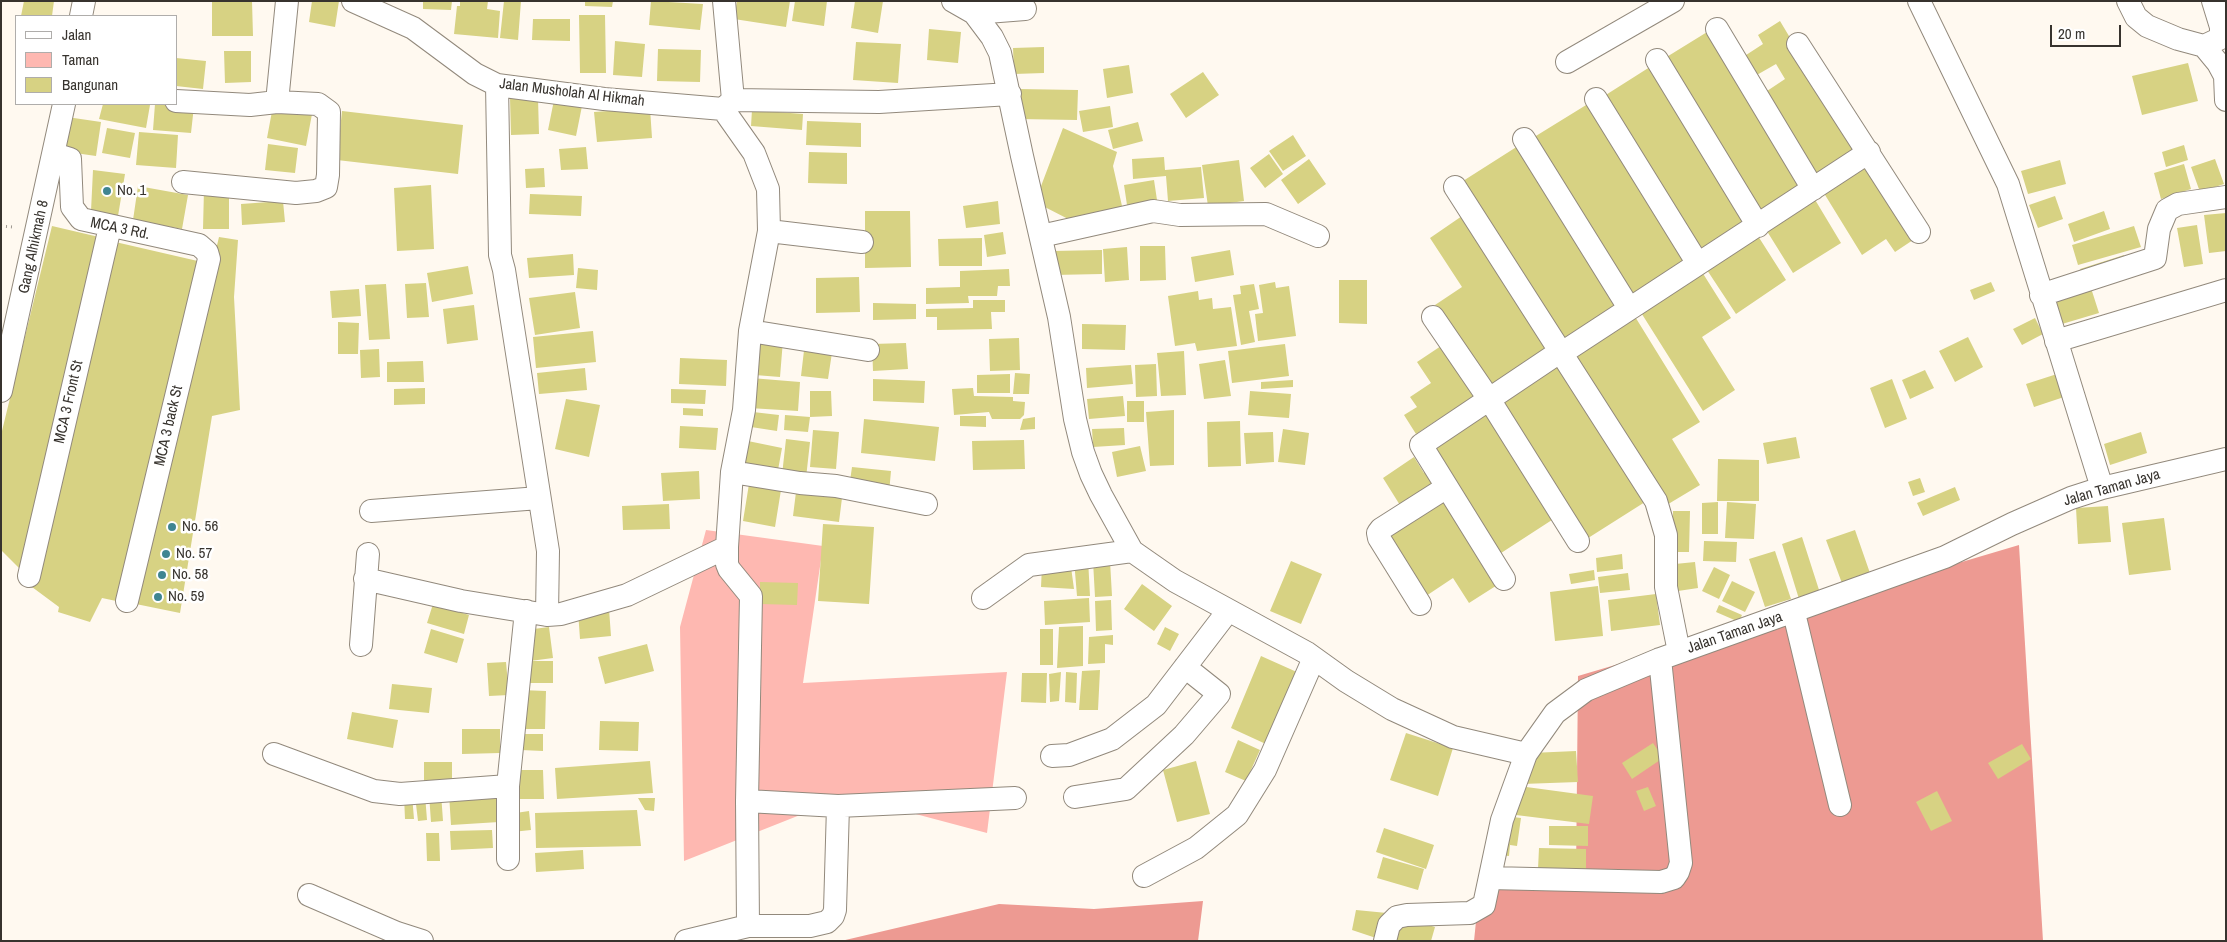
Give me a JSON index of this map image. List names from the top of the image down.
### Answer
{
  "streets": {
    "street": [
      "Jalan Musholah Al Hikmah",
      "MCA 3 Rd.",
      "Gang Alhikmah 8",
      "MCA 3 Front St",
      "MCA 3 back St",
      "Jalan Taman Jaya"
    ]
  },
  "crossings": [
    ["MCA 3 Rd.", "Gang Alhikmah 8"],
    ["MCA 3 Rd.", "MCA 3 Front St"],
    ["MCA 3 Rd.", "MCA 3 back St"]
  ],
  "places": [
    "No. 1",
    "No. 56",
    "No. 57",
    "No. 58",
    "No. 59"
  ],
  "legend": ["Jalan", "Taman", "Bangunan"],
  "scale_bar": "20 m"
}
